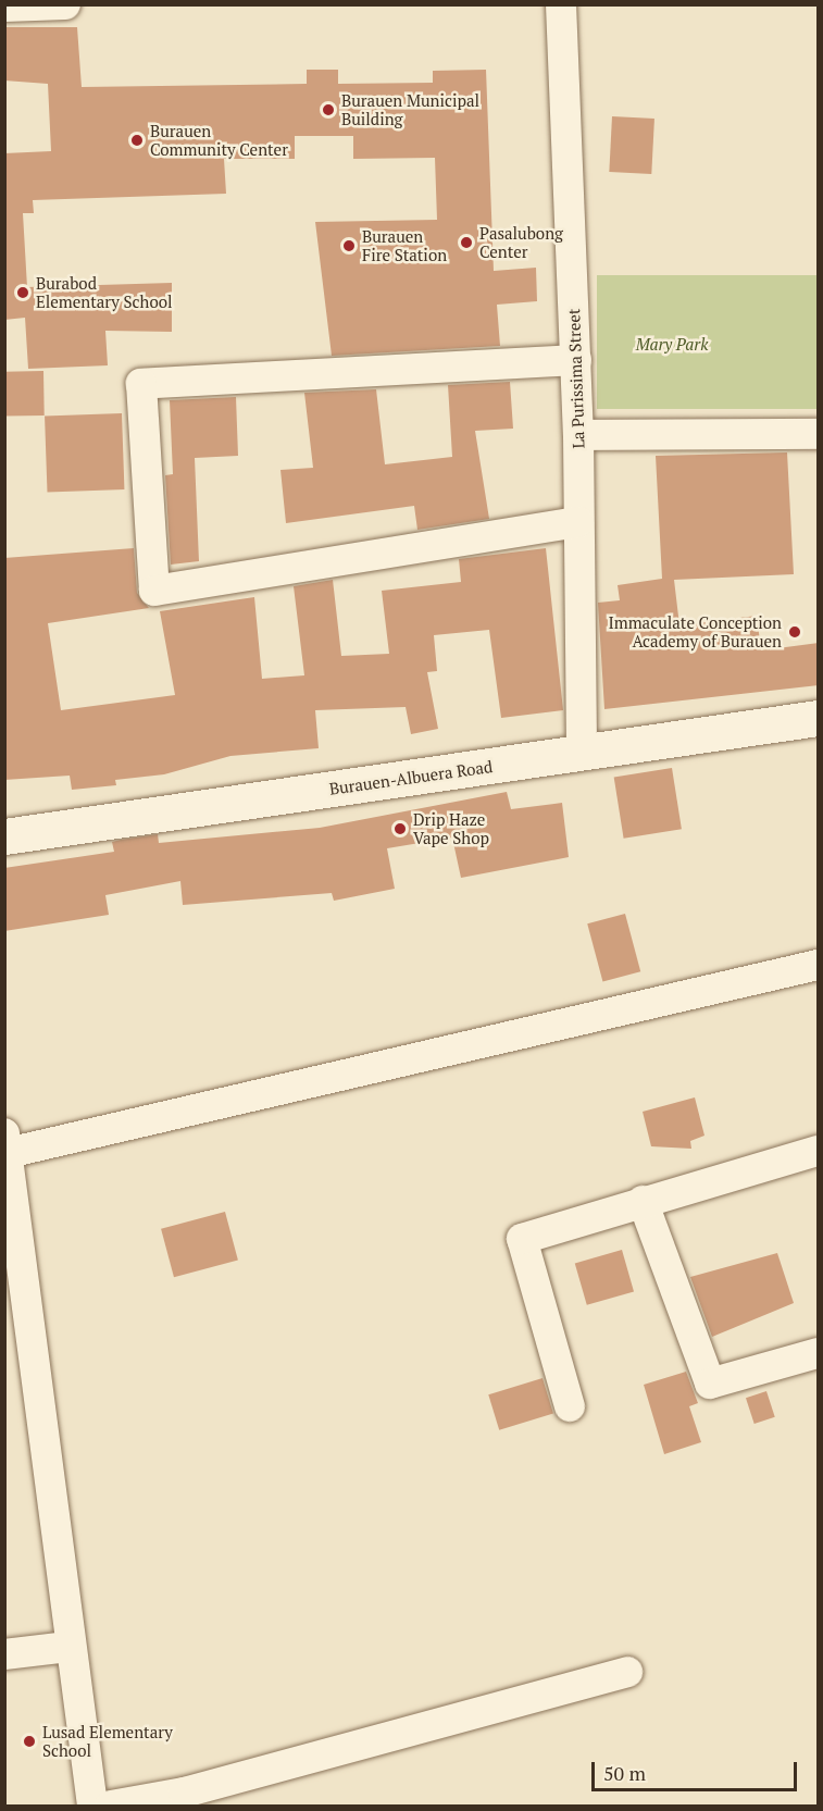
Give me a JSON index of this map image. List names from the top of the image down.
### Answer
{
  "streets": {
    "street": ["La Purissima Street", "Burauen-Albuera Road"]
  },
  "crossings": [
    ["La Purissima Street", "Burauen-Albuera Road"]
  ],
  "parks": ["Mary Park"],
  "places": [
    "Burauen Municipal Building",
    "Burauen Community Center",
    "Pasalubong Center",
    "Burauen Fire Station",
    "Burabod Elementary School",
    "Immaculate Conception Academy of Burauen",
    "Drip Haze Vape Shop",
    "Lusad Elementary School"
  ],
  "scale_bar": "50 m"
}
